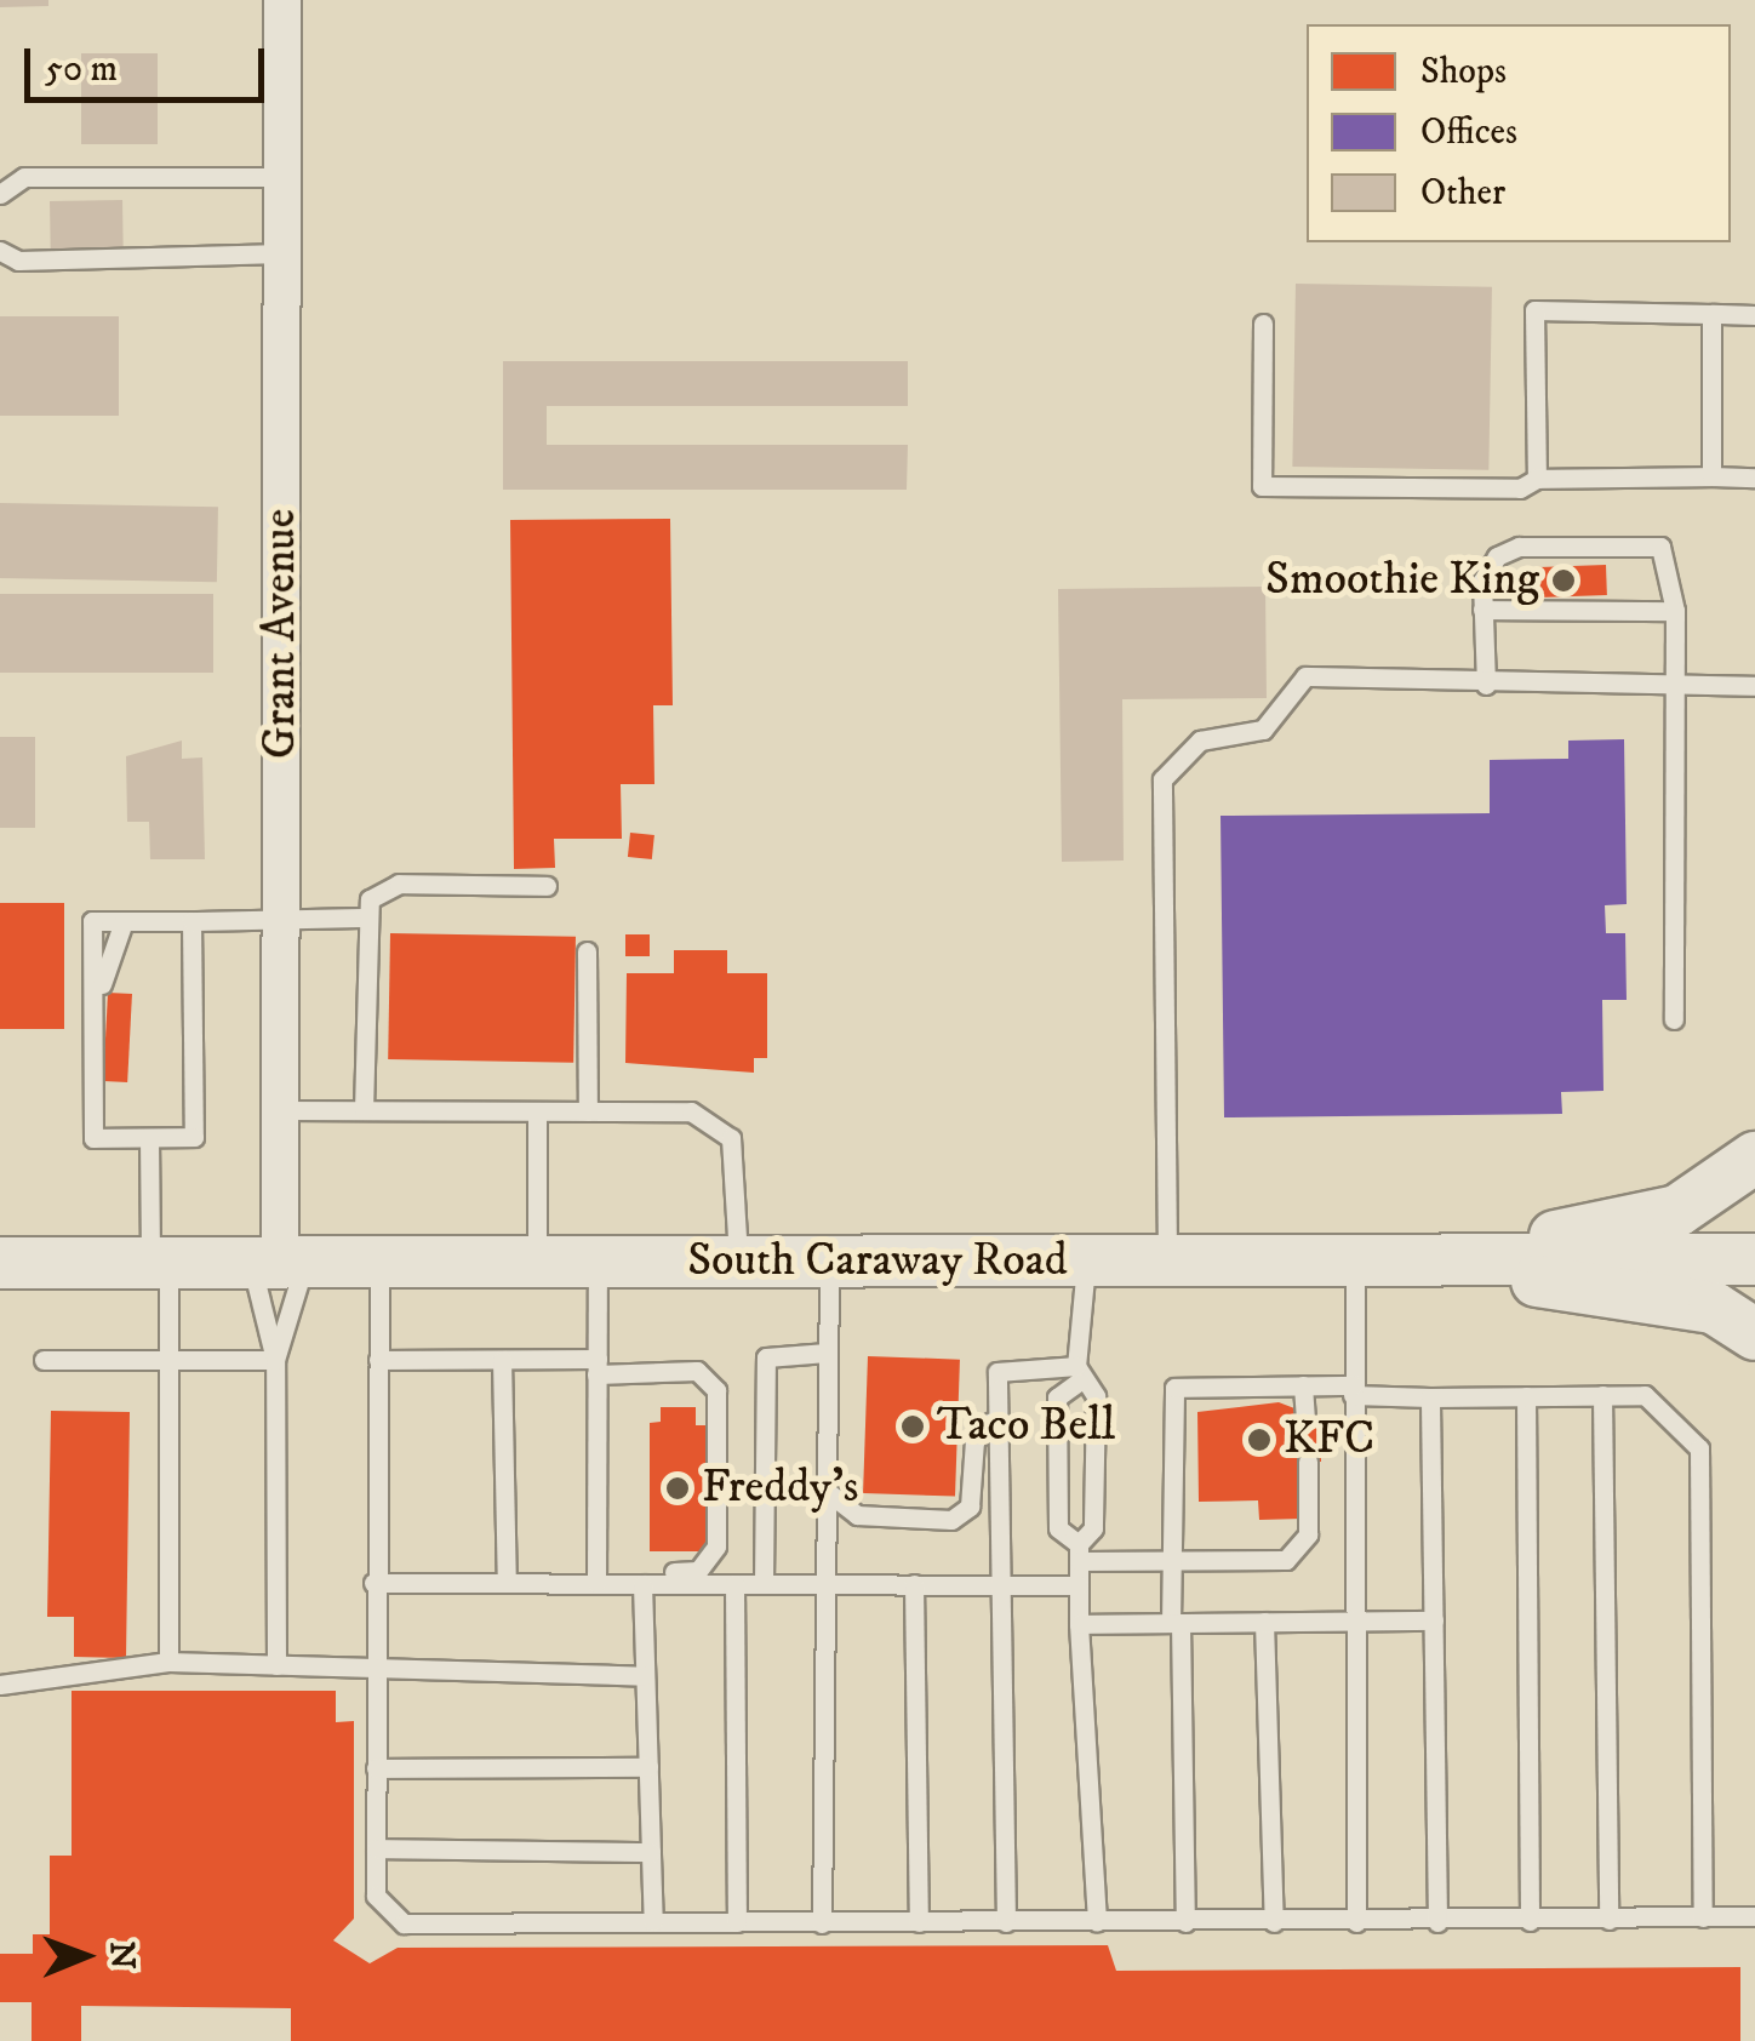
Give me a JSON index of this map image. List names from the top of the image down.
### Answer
{
  "streets": {
    "main road": ["South Caraway Road"],
    "street": ["Grant Avenue"]
  },
  "crossings": [
    ["Grant Avenue", "South Caraway Road"]
  ],
  "places": [
    "Smoothie King",
    "Taco Bell",
    "KFC",
    "Freddy's"
  ],
  "legend": ["Shops", "Offices", "Other"],
  "scale_bar": "50 m",
  "north": "right"
}
